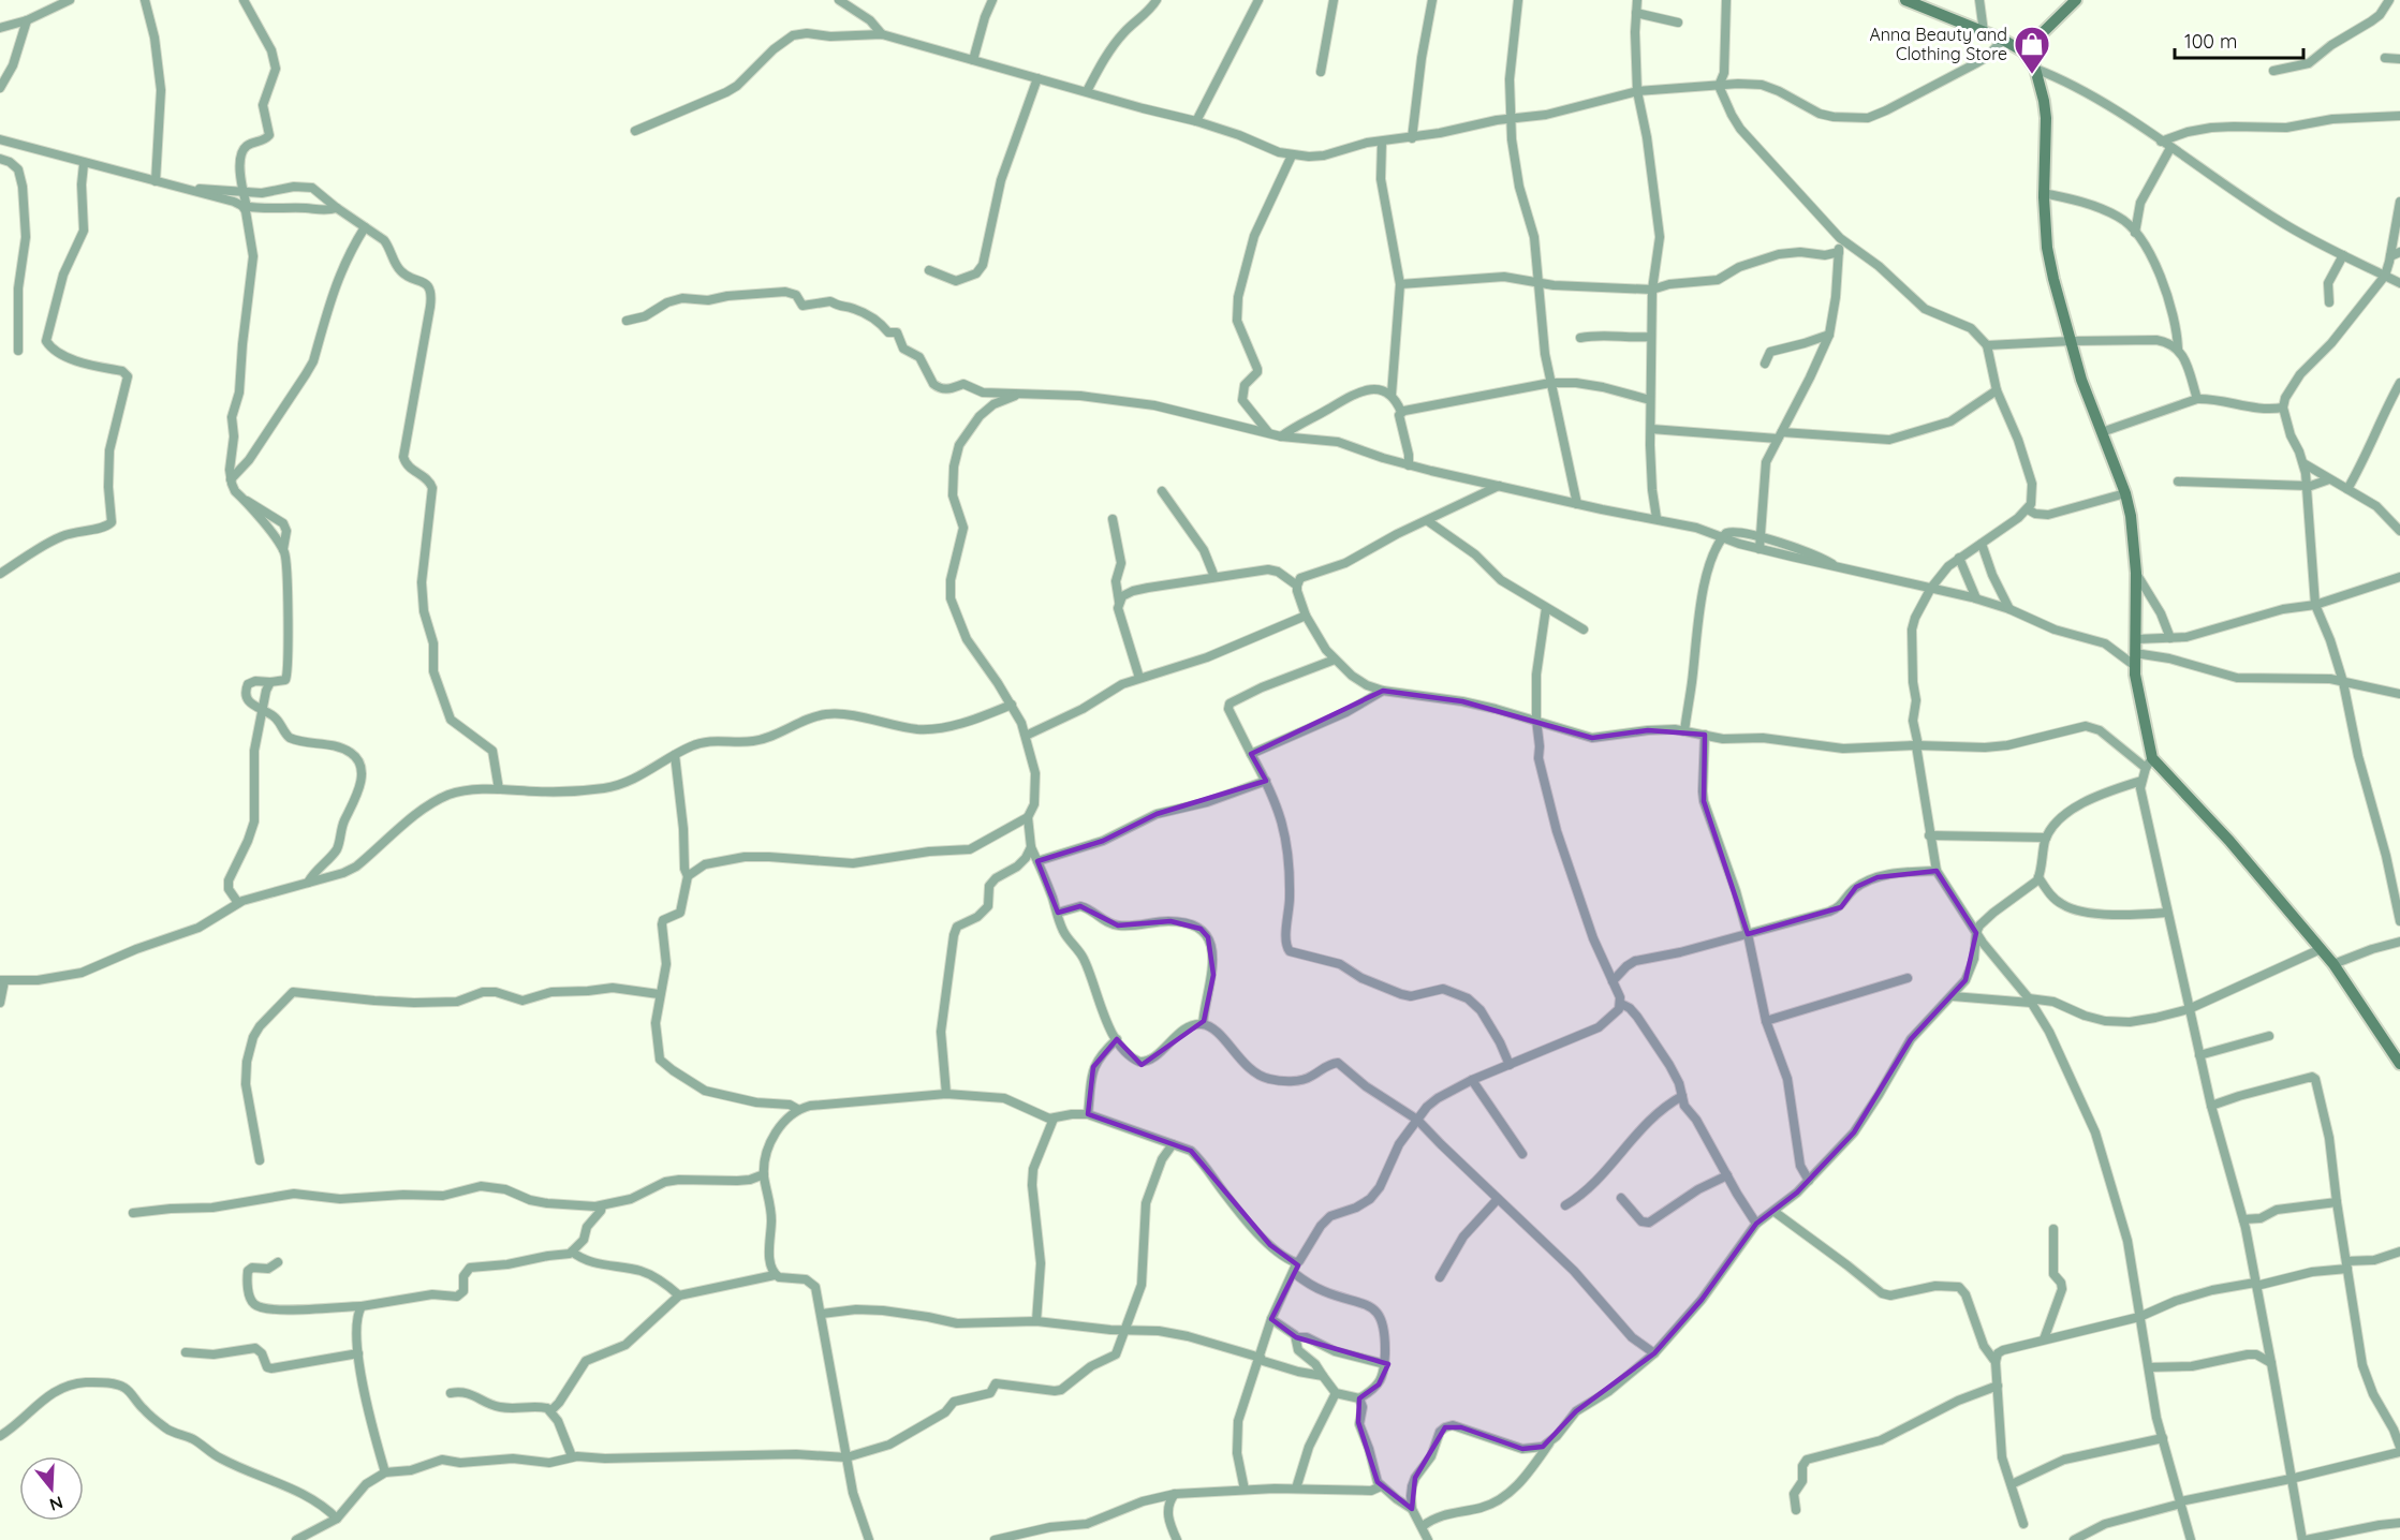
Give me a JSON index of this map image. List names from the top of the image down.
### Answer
{
  "places": {
    "shop": ["Anna Beauty and Clothing Store"]
  },
  "scale_bar": "100 m",
  "north": "bottom"
}
